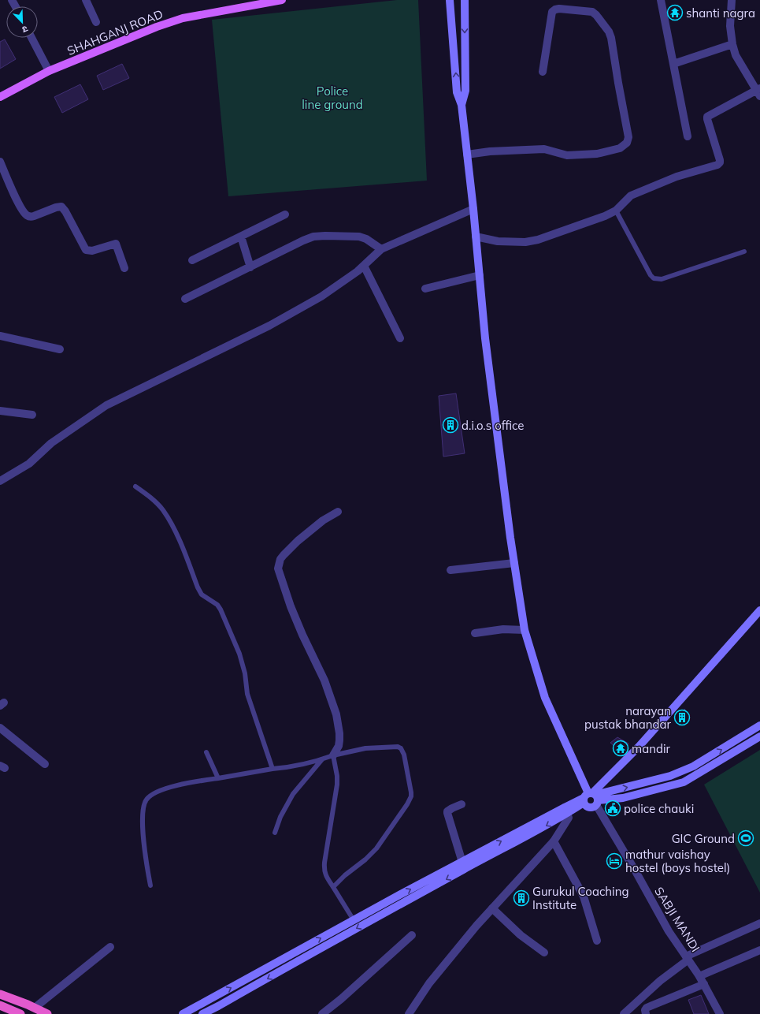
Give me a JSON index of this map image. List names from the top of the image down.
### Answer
{
  "streets": {
    "main road": ["SHAHGANJ ROAD"],
    "street": ["SABJI MANDI"]
  },
  "parks": ["Police line ground"],
  "places": {
    "temple": ["shanti nagra", "mandir"],
    "building": ["d.i.o.s office", "narayan pustak bhandar", "Gurukul Coaching Institute"],
    "public building": ["police chauki"],
    "sports": ["GIC Ground"],
    "hotel": ["mathur vaishay hostel (boys hostel)"]
  },
  "north": "bottom right"
}
